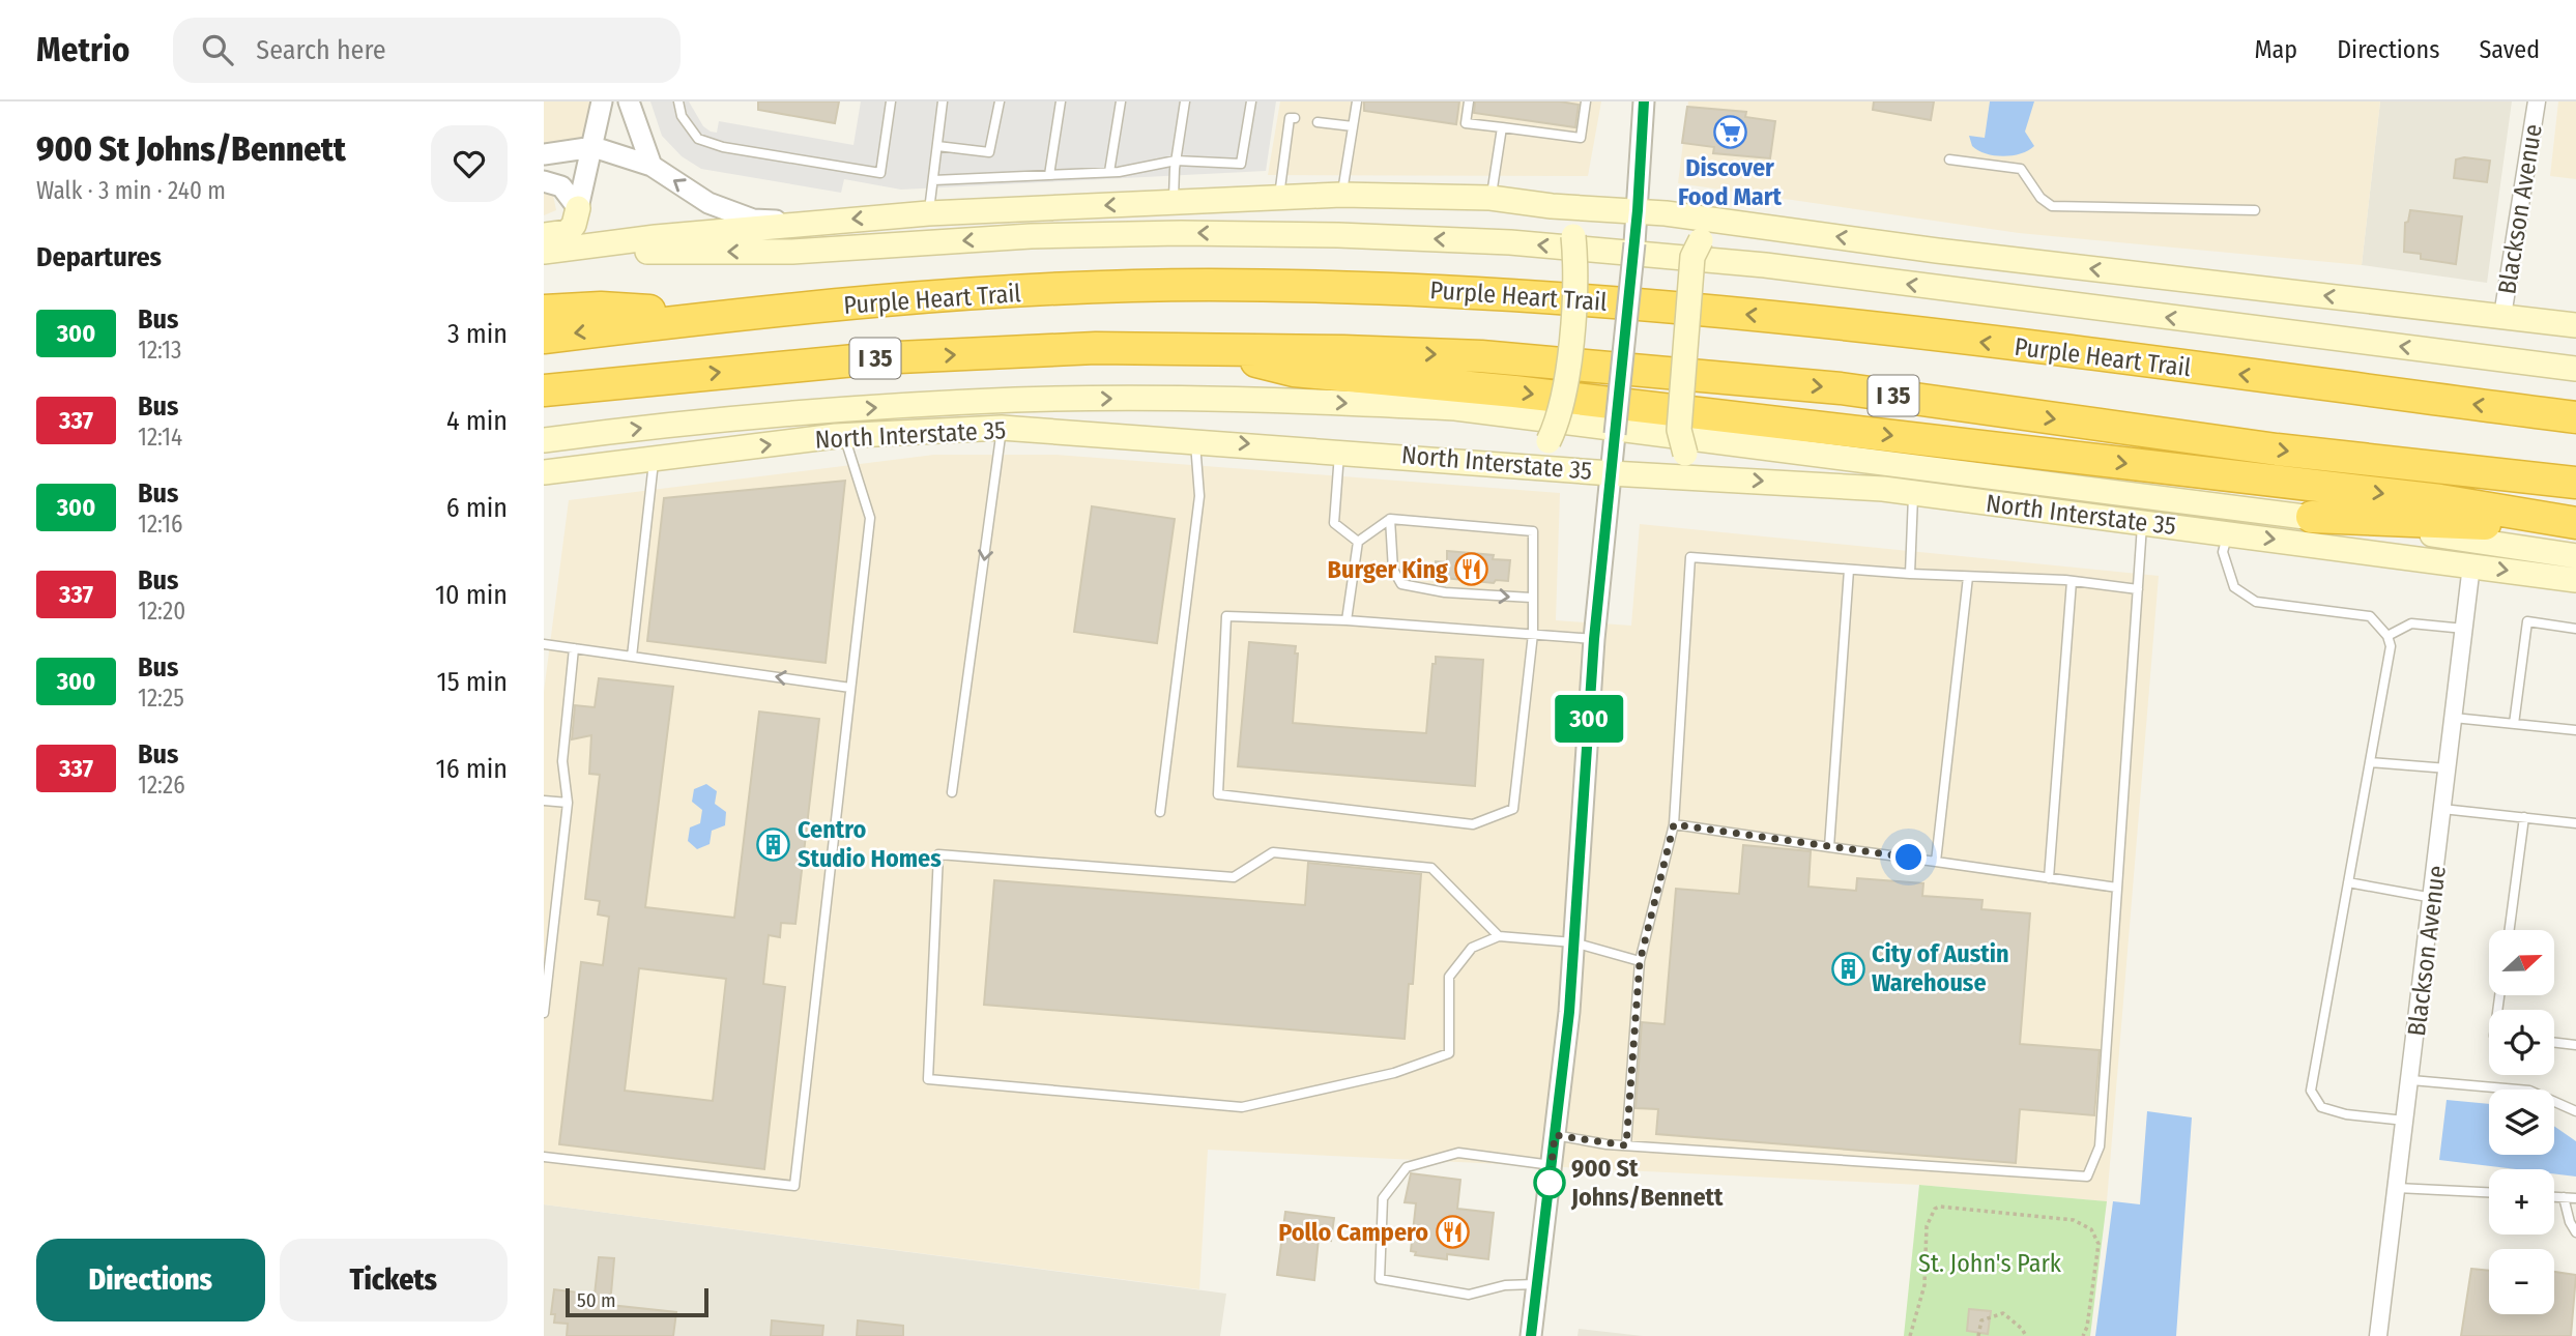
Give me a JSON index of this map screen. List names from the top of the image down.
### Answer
{
  "streets": {
    "highway": ["Purple Heart Trail", "I 35"],
    "main road": ["North Interstate 35"],
    "street": ["Blackson Avenue"]
  },
  "crossings": [
    ["Blackson Avenue", "North Interstate 35"]
  ],
  "parks": ["St. John's Park"],
  "places": {
    "supermarket": ["Discover Food Mart"],
    "restaurant": ["Burger King", "Pollo Campero"],
    "building": ["Centro Studio Homes", "City of Austin Warehouse"],
    "other": ["900 St Johns/Bennett"]
  },
  "lines": ["bus line 300"],
  "scale_bar": "50 m",
  "north": "right",
  "page": {
    "header": "Metrio",
    "search": "Search here",
    "nav": ["Map", "Directions", "Saved"],
    "heading": [
      ["900 St Johns/Bennett", "Walk · 3 min · 240 m"],
      "Departures"
    ],
    "on_map": "300",
    "list": [
      {
        "mark": "300",
        "name": "Bus",
        "note": "12:13",
        "value": "3 min"
      },
      {
        "mark": "337",
        "name": "Bus",
        "note": "12:14",
        "value": "4 min"
      },
      {
        "mark": "300",
        "name": "Bus",
        "note": "12:16",
        "value": "6 min"
      },
      {
        "mark": "337",
        "name": "Bus",
        "note": "12:20",
        "value": "10 min"
      },
      {
        "mark": "300",
        "name": "Bus",
        "note": "12:25",
        "value": "15 min"
      },
      {
        "mark": "337",
        "name": "Bus",
        "note": "12:26",
        "value": "16 min"
      }
    ],
    "map_buttons": ["+", "−"],
    "buttons": ["Directions", "Tickets"],
    "scale": "50 m"
  }
}
